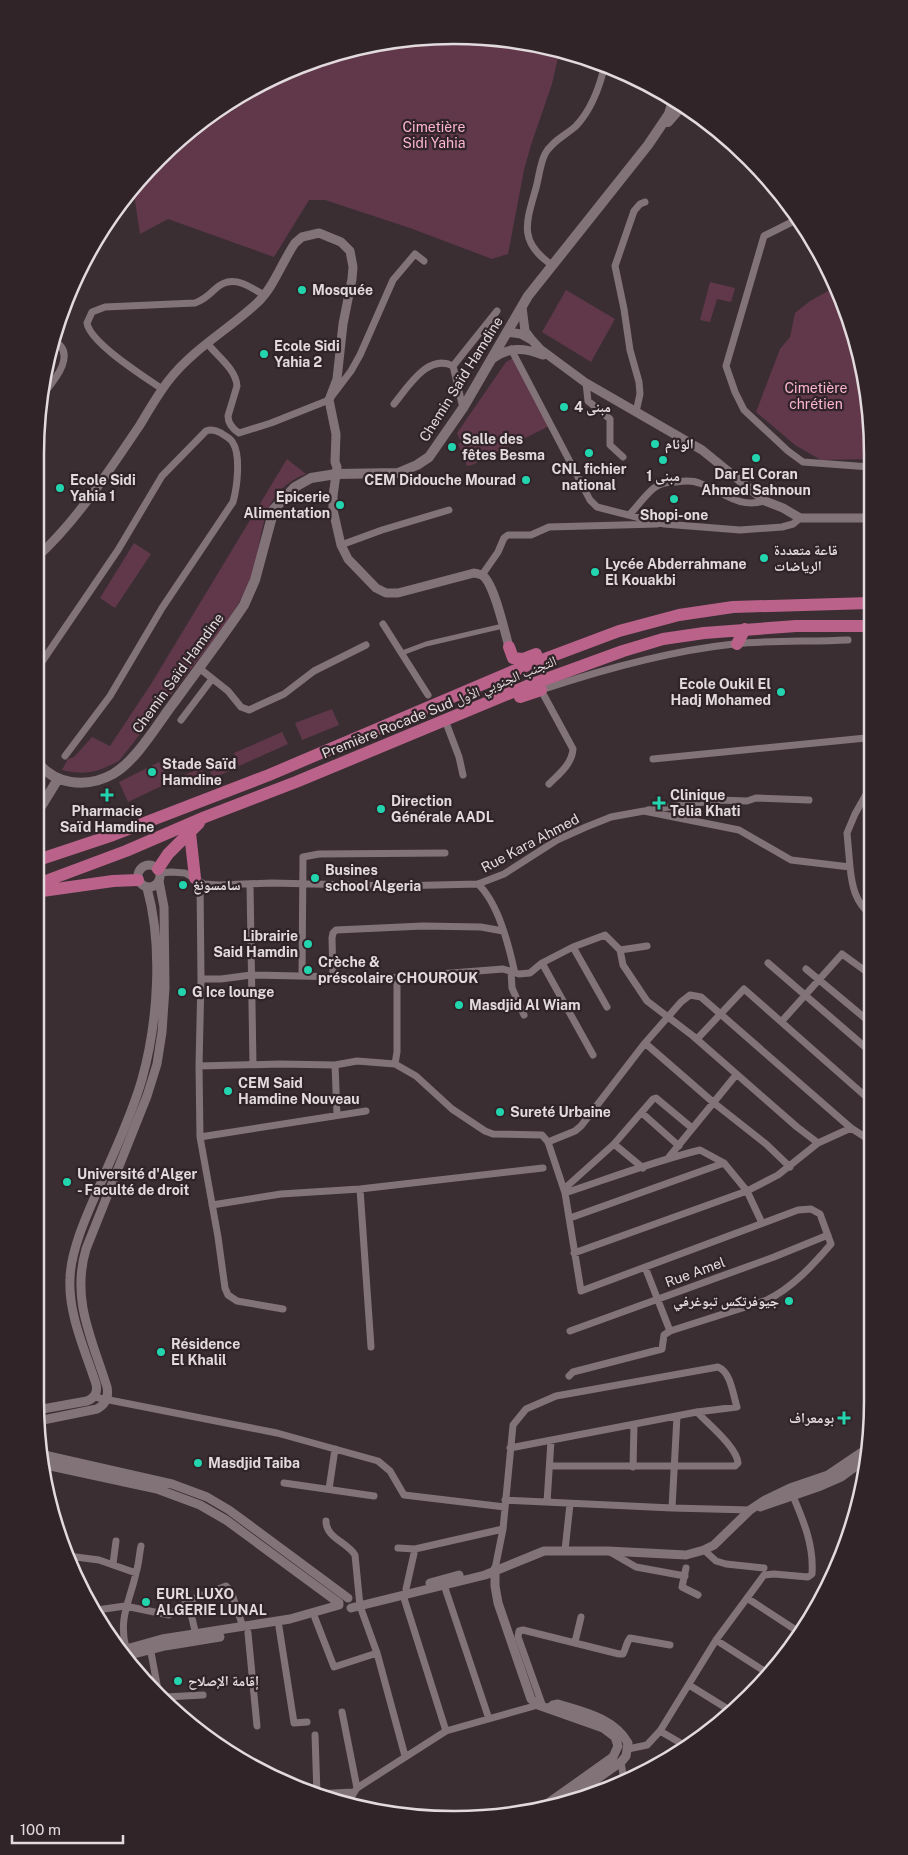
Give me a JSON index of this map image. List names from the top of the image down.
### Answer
{
  "streets": {
    "highway": ["Première Rocade Sud التجنب الجنوبي الأول"],
    "main road": ["Chemin Saïd Hamdine"],
    "street": ["Rue Kara Ahmed", "Rue Amel"]
  },
  "parks": ["Cimetière Sidi Yahia", "Cimetière chrétien"],
  "places": {
    "other": [
      "Mosquée",
      "Ecole Sidi Yahia 2",
      "مبنى 4",
      "الوئام",
      "Salle des fêtes Besma",
      "CNL fichier national",
      "Dar El Coran Ahmed Sahnoun",
      "مبنى 1",
      "CEM Didouche Mourad",
      "Ecole Sidi Yahia 1",
      "Shopi-one",
      "Epicerie Alimentation",
      "قاعة متعددة الرياضات",
      "Lycée Abderrahmane El Kouakbi",
      "Ecole Oukil El Hadj Mohamed",
      "Stade Saïd Hamdine",
      "Direction Générale AADL",
      "Busines school Algeria",
      "سامسونغ",
      "Librairie Said Hamdin",
      "Crèche & préscolaire CHOUROUK",
      "G Ice lounge",
      "Masdjid Al Wiam",
      "CEM Said Hamdine Nouveau",
      "Sureté Urbaine",
      "Université d'Alger - Faculté de droit",
      "جيوفرتكس تبوغرفي",
      "Résidence El Khalil",
      "Masdjid Taiba",
      "EURL LUXO ALGERIE LUNAL",
      "إقامة الإصلاح"
    ],
    "health": ["Pharmacie Saïd Hamdine", "Clinique Telia Khati", "بومعراف"]
  },
  "scale_bar": "100 m"
}
